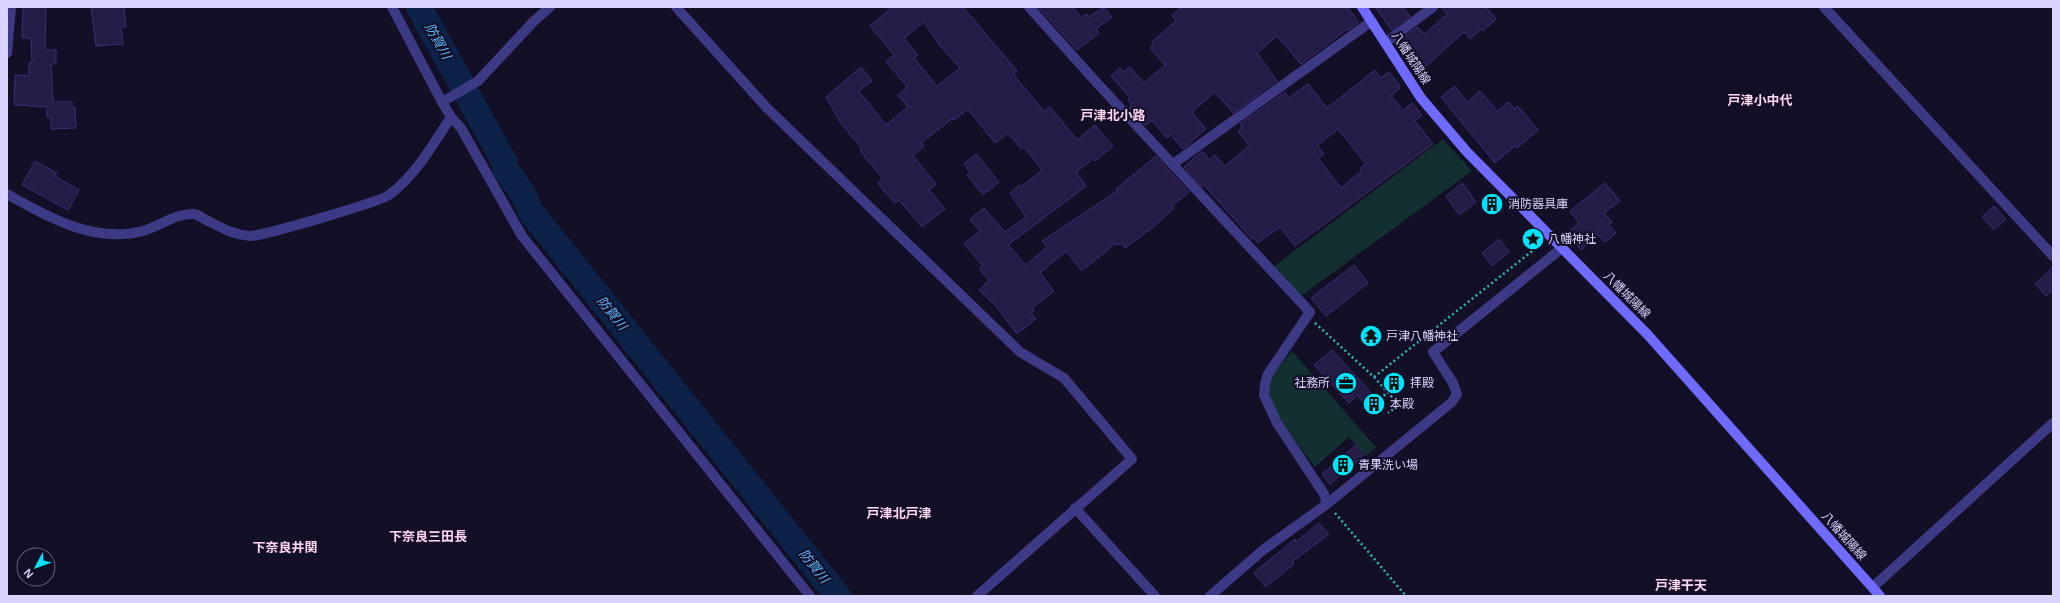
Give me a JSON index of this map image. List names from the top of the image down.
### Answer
{
  "streets": {
    "main road": ["八幡城陽線"]
  },
  "districts": [
    "戸津小中代",
    "戸津北小路",
    "戸津北戸津",
    "下奈良三田長",
    "下奈良井関",
    "戸津干天"
  ],
  "water": ["防賀川"],
  "places": {
    "building": [
      "消防器具庫",
      "拝殿",
      "本殿",
      "青果洗い場"
    ],
    "place": ["八幡神社"],
    "temple": ["戸津八幡神社"],
    "office": ["社務所"]
  },
  "north": "bottom left"
}
